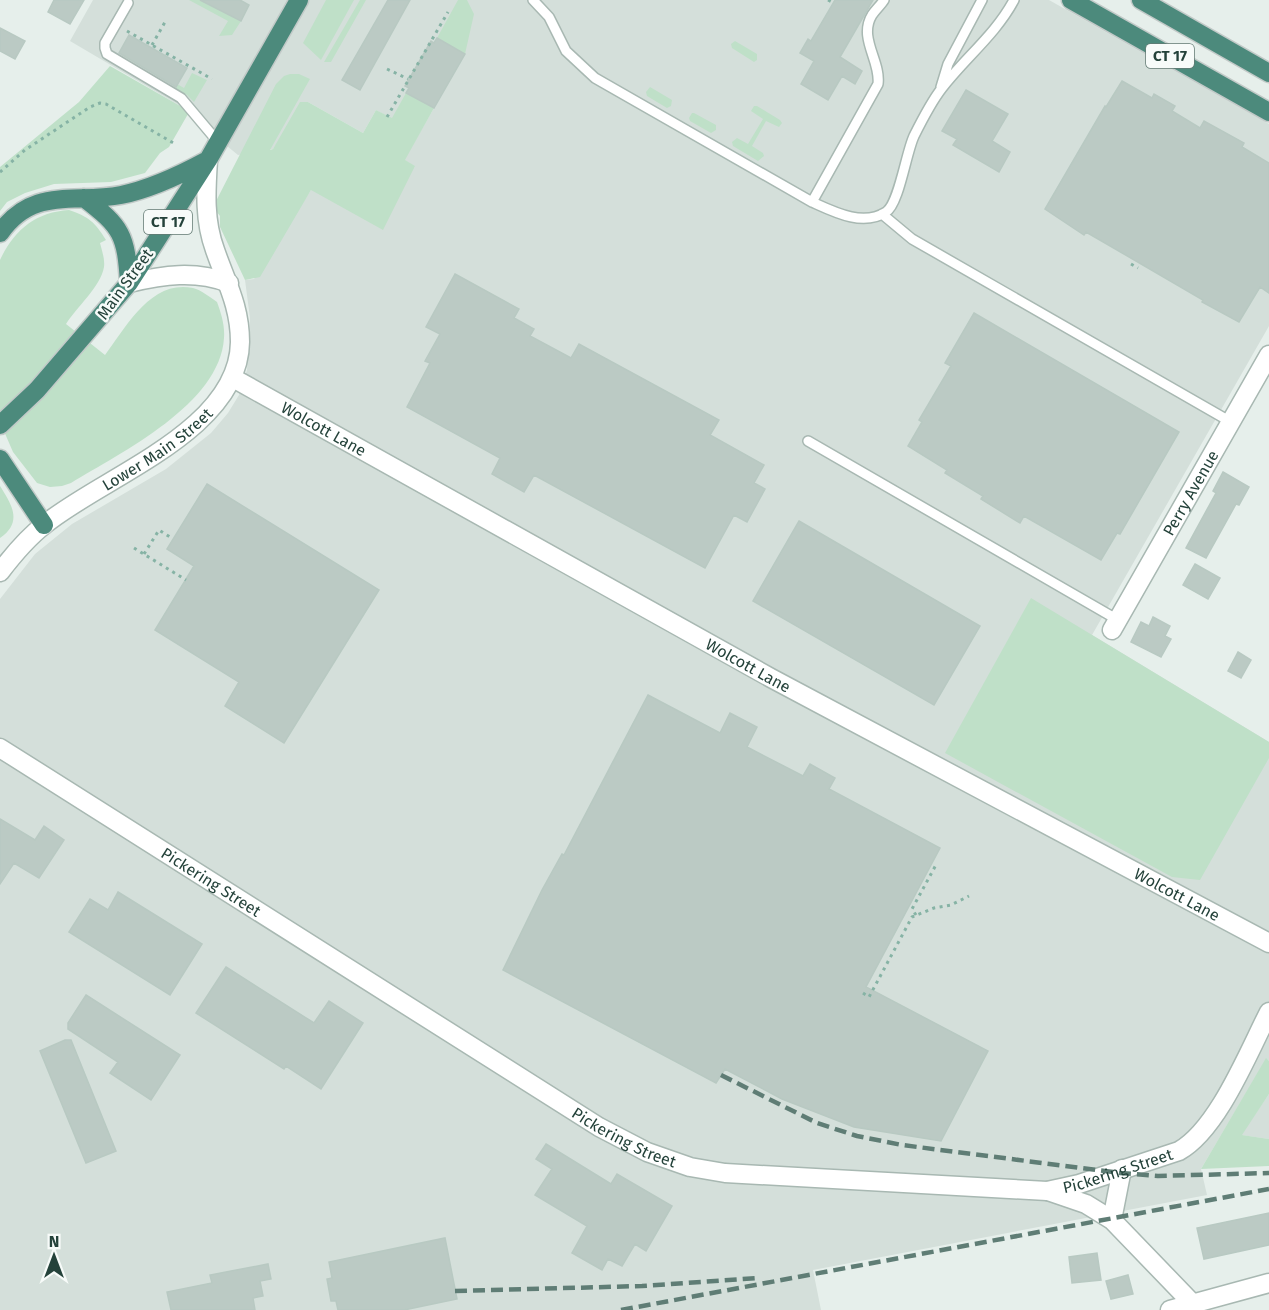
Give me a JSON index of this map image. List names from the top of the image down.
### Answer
{
  "streets": {
    "highway": ["CT 17", "Main Street"],
    "street": [
      "Wolcott Lane",
      "Lower Main Street",
      "Perry Avenue",
      "Pickering Street"
    ]
  },
  "crossings": [
    ["Main Street", "Lower Main Street"],
    ["Wolcott Lane", "Lower Main Street"]
  ],
  "north": "top"
}
